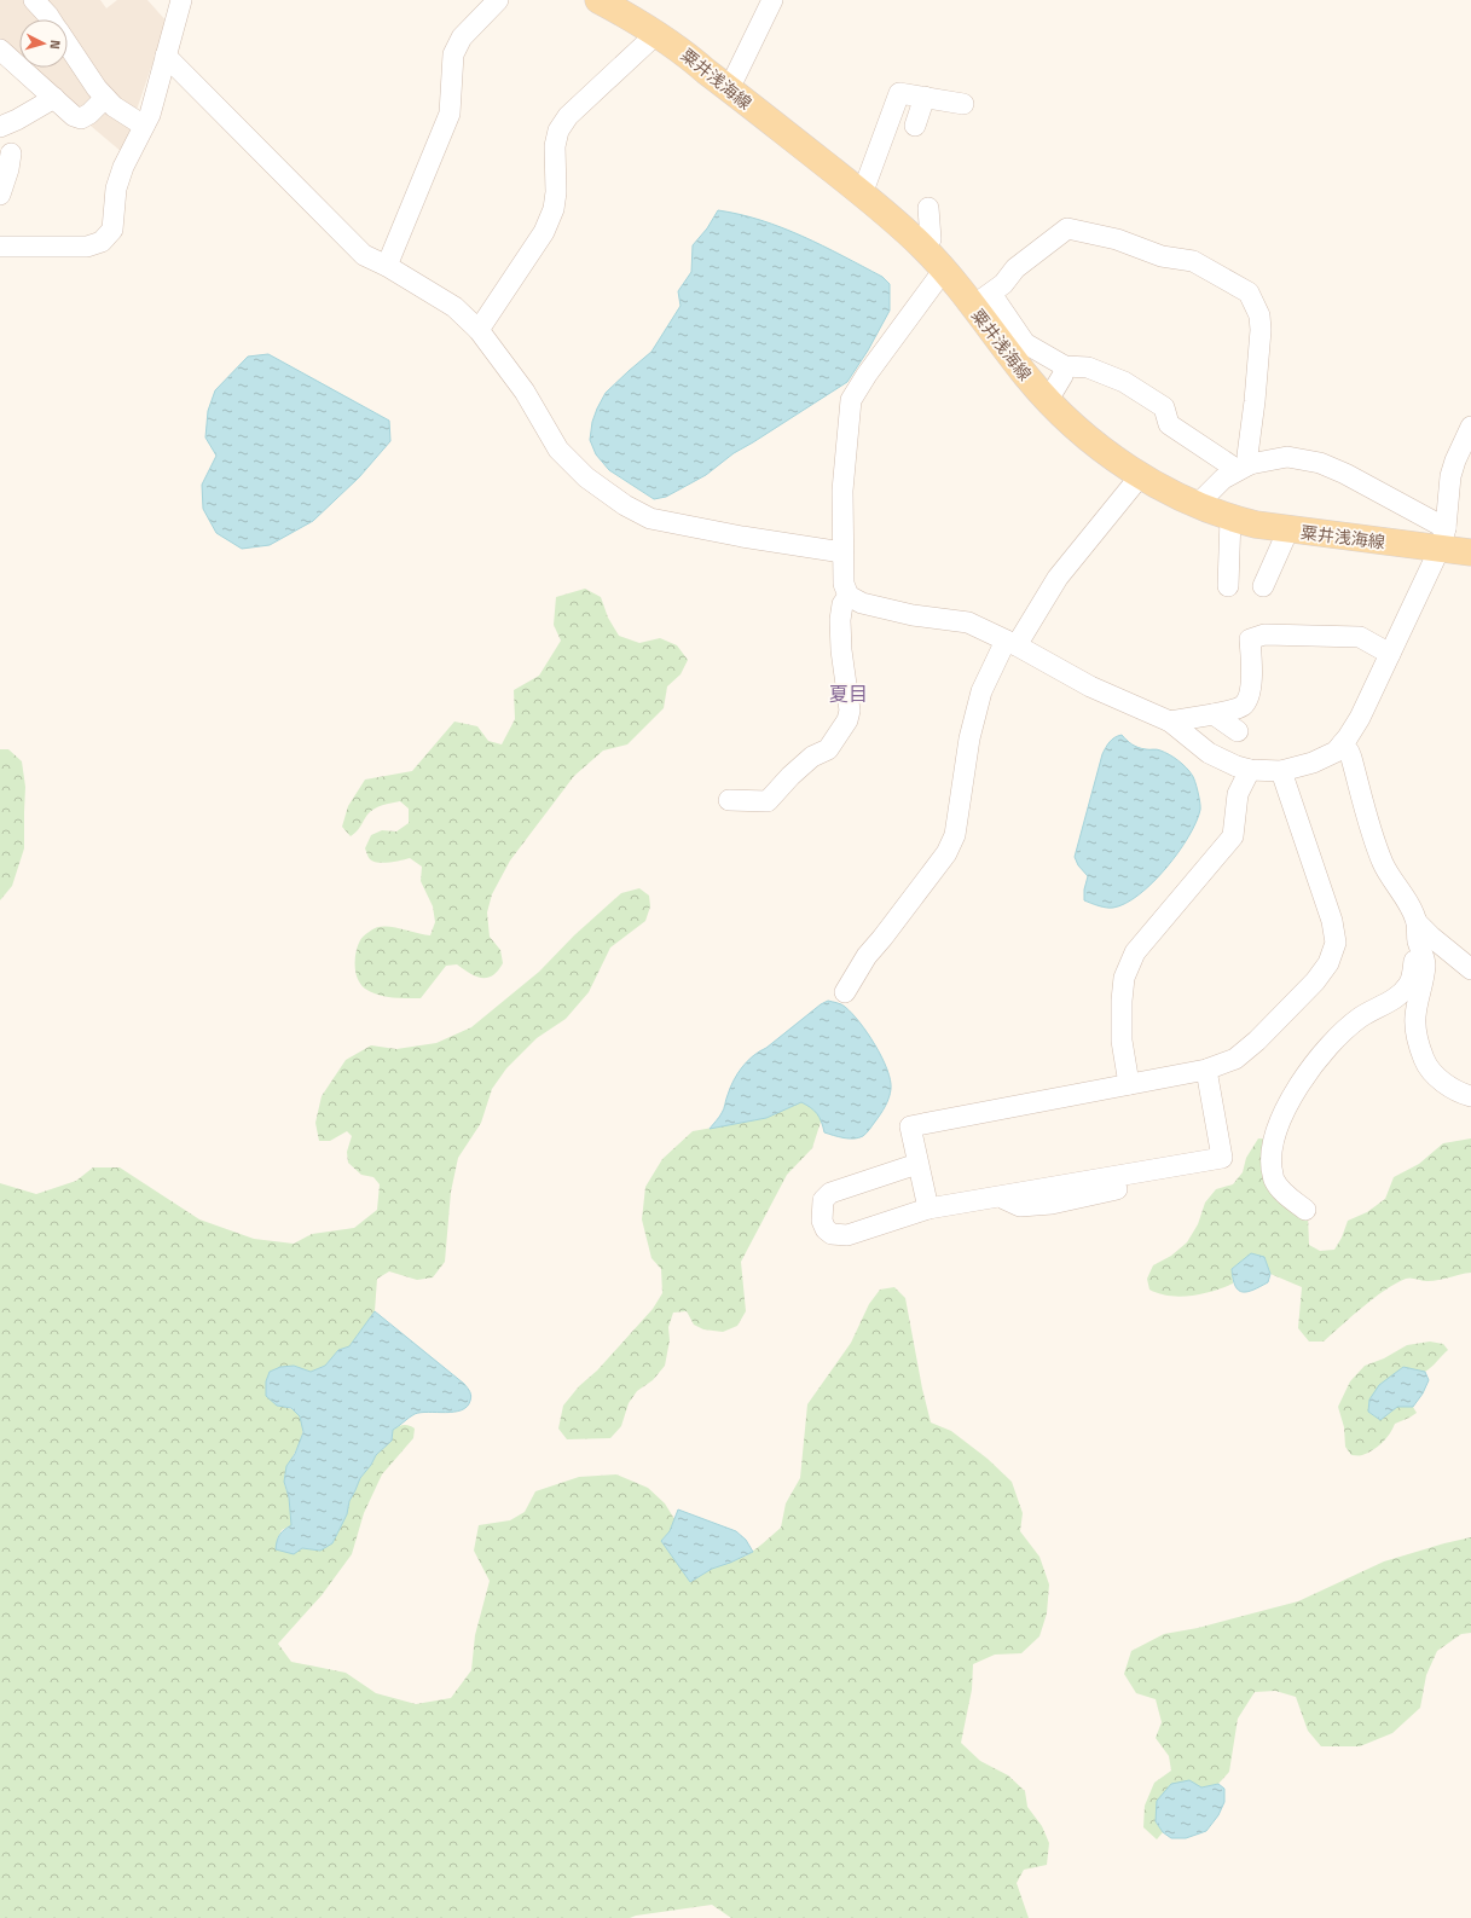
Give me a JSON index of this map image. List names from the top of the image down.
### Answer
{
  "streets": {
    "main road": ["粟井浅海線"]
  },
  "districts": ["夏目"],
  "north": "right"
}
